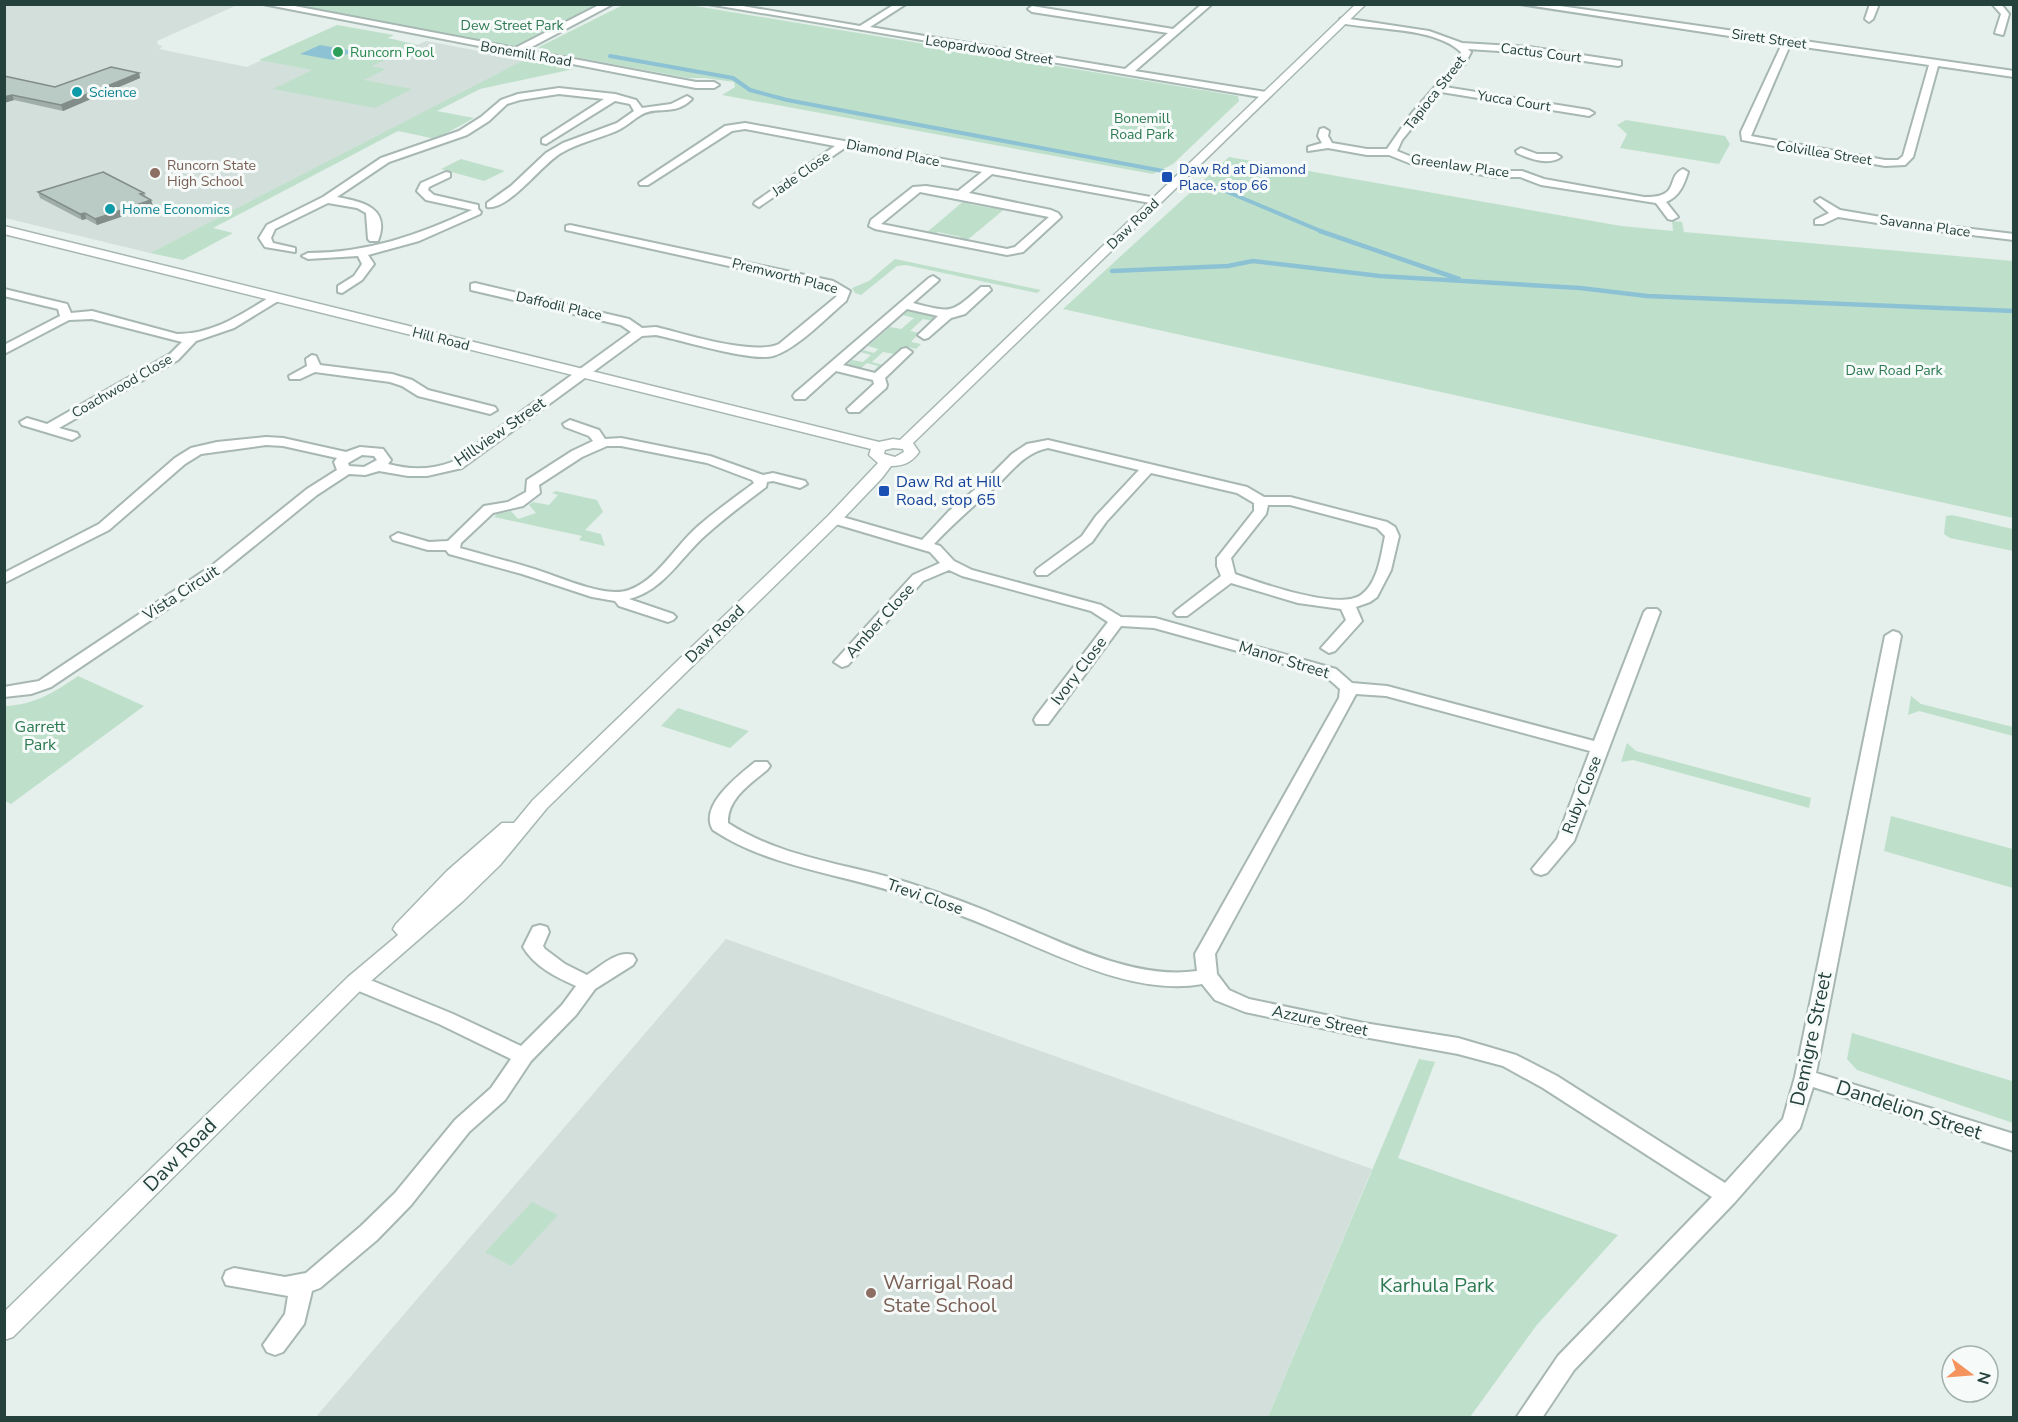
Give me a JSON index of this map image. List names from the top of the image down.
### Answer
{
  "streets": {
    "street": [
      "Sirett Street",
      "Leopardwood Street",
      "Cactus Court",
      "Bonemill Road",
      "Tapioca Street",
      "Yucca Court",
      "Diamond Place",
      "Colvillea Street",
      "Greenlaw Place",
      "Jade Close",
      "Daw Road",
      "Savanna Place",
      "Premworth Place",
      "Daffodil Place",
      "Hill Road",
      "Coachwood Close",
      "Hillview Street",
      "Vista Circuit",
      "Amber Close",
      "Manor Street",
      "Ivory Close",
      "Ruby Close",
      "Trevi Close",
      "Azzure Street",
      "Demigre Street",
      "Dandelion Street"
    ]
  },
  "crossings": [
    ["Sirett Street", "Colvillea Street"],
    ["Leopardwood Street", "Daw Road"],
    ["Cactus Court", "Tapioca Street"],
    ["Tapioca Street", "Yucca Court"],
    ["Tapioca Street", "Greenlaw Place"],
    ["Tapioca Street", "Daw Road"],
    ["Diamond Place", "Jade Close"],
    ["Diamond Place", "Daw Road"],
    ["Daw Road", "Hill Road"],
    ["Daw Road", "Manor Street"],
    ["Premworth Place", "Daffodil Place"],
    ["Hill Road", "Hillview Street"],
    ["Amber Close", "Manor Street"],
    ["Manor Street", "Ivory Close"],
    ["Manor Street", "Ruby Close"],
    ["Trevi Close", "Azzure Street"],
    ["Azzure Street", "Demigre Street"],
    ["Demigre Street", "Dandelion Street"]
  ],
  "parks": [
    "Dew Street Park",
    "Bonemill Road Park",
    "Daw Road Park",
    "Garrett Park",
    "Karhula Park"
  ],
  "places": {
    "other": [
      "Runcorn Pool",
      "Science",
      "Runcorn State High School",
      "Home Economics",
      "Warrigal Road State School"
    ],
    "transit": ["Daw Rd at Diamond Place, stop 66", "Daw Rd at Hill Road, stop 65"]
  },
  "north": "right"
}
